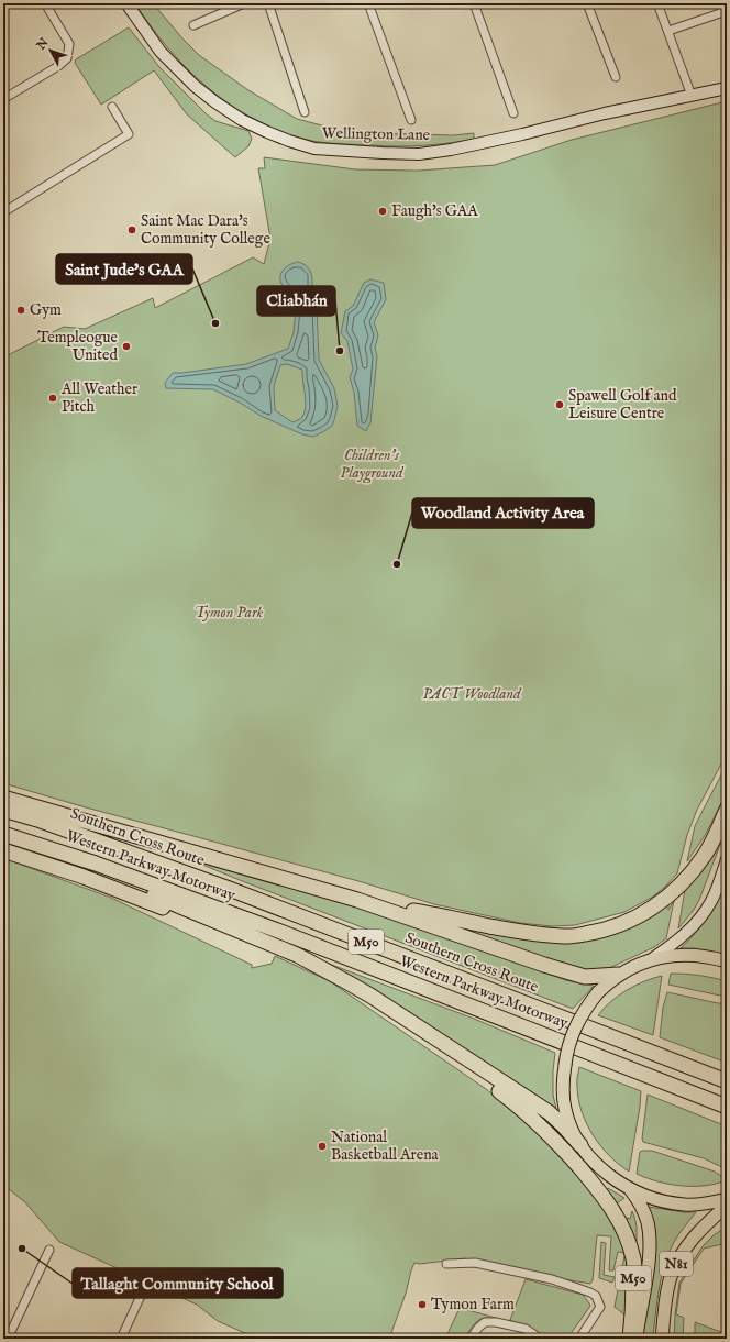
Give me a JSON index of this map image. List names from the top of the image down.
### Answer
{
  "streets": {
    "highway": ["Southern Cross Route", "Western Parkway Motorway", "M50"],
    "main road": ["N81"],
    "street": ["Wellington Lane"]
  },
  "crossings": [
    ["Western Parkway Motorway", "M50"],
    ["M50", "N81"]
  ],
  "parks": ["Children's Playground", "Tymon Park", "PACT Woodland"],
  "places": [
    "Faugh's GAA",
    "Saint Mac Dara's Community College",
    "Gym",
    "Saint Jude's GAA",
    "Templeogue United",
    "Cliabhán",
    "All Weather Pitch",
    "Spawell Golf and Leisure Centre",
    "Woodland Activity Area",
    "National Basketball Arena",
    "Tallaght Community School",
    "Tymon Farm"
  ],
  "north": "top left"
}
